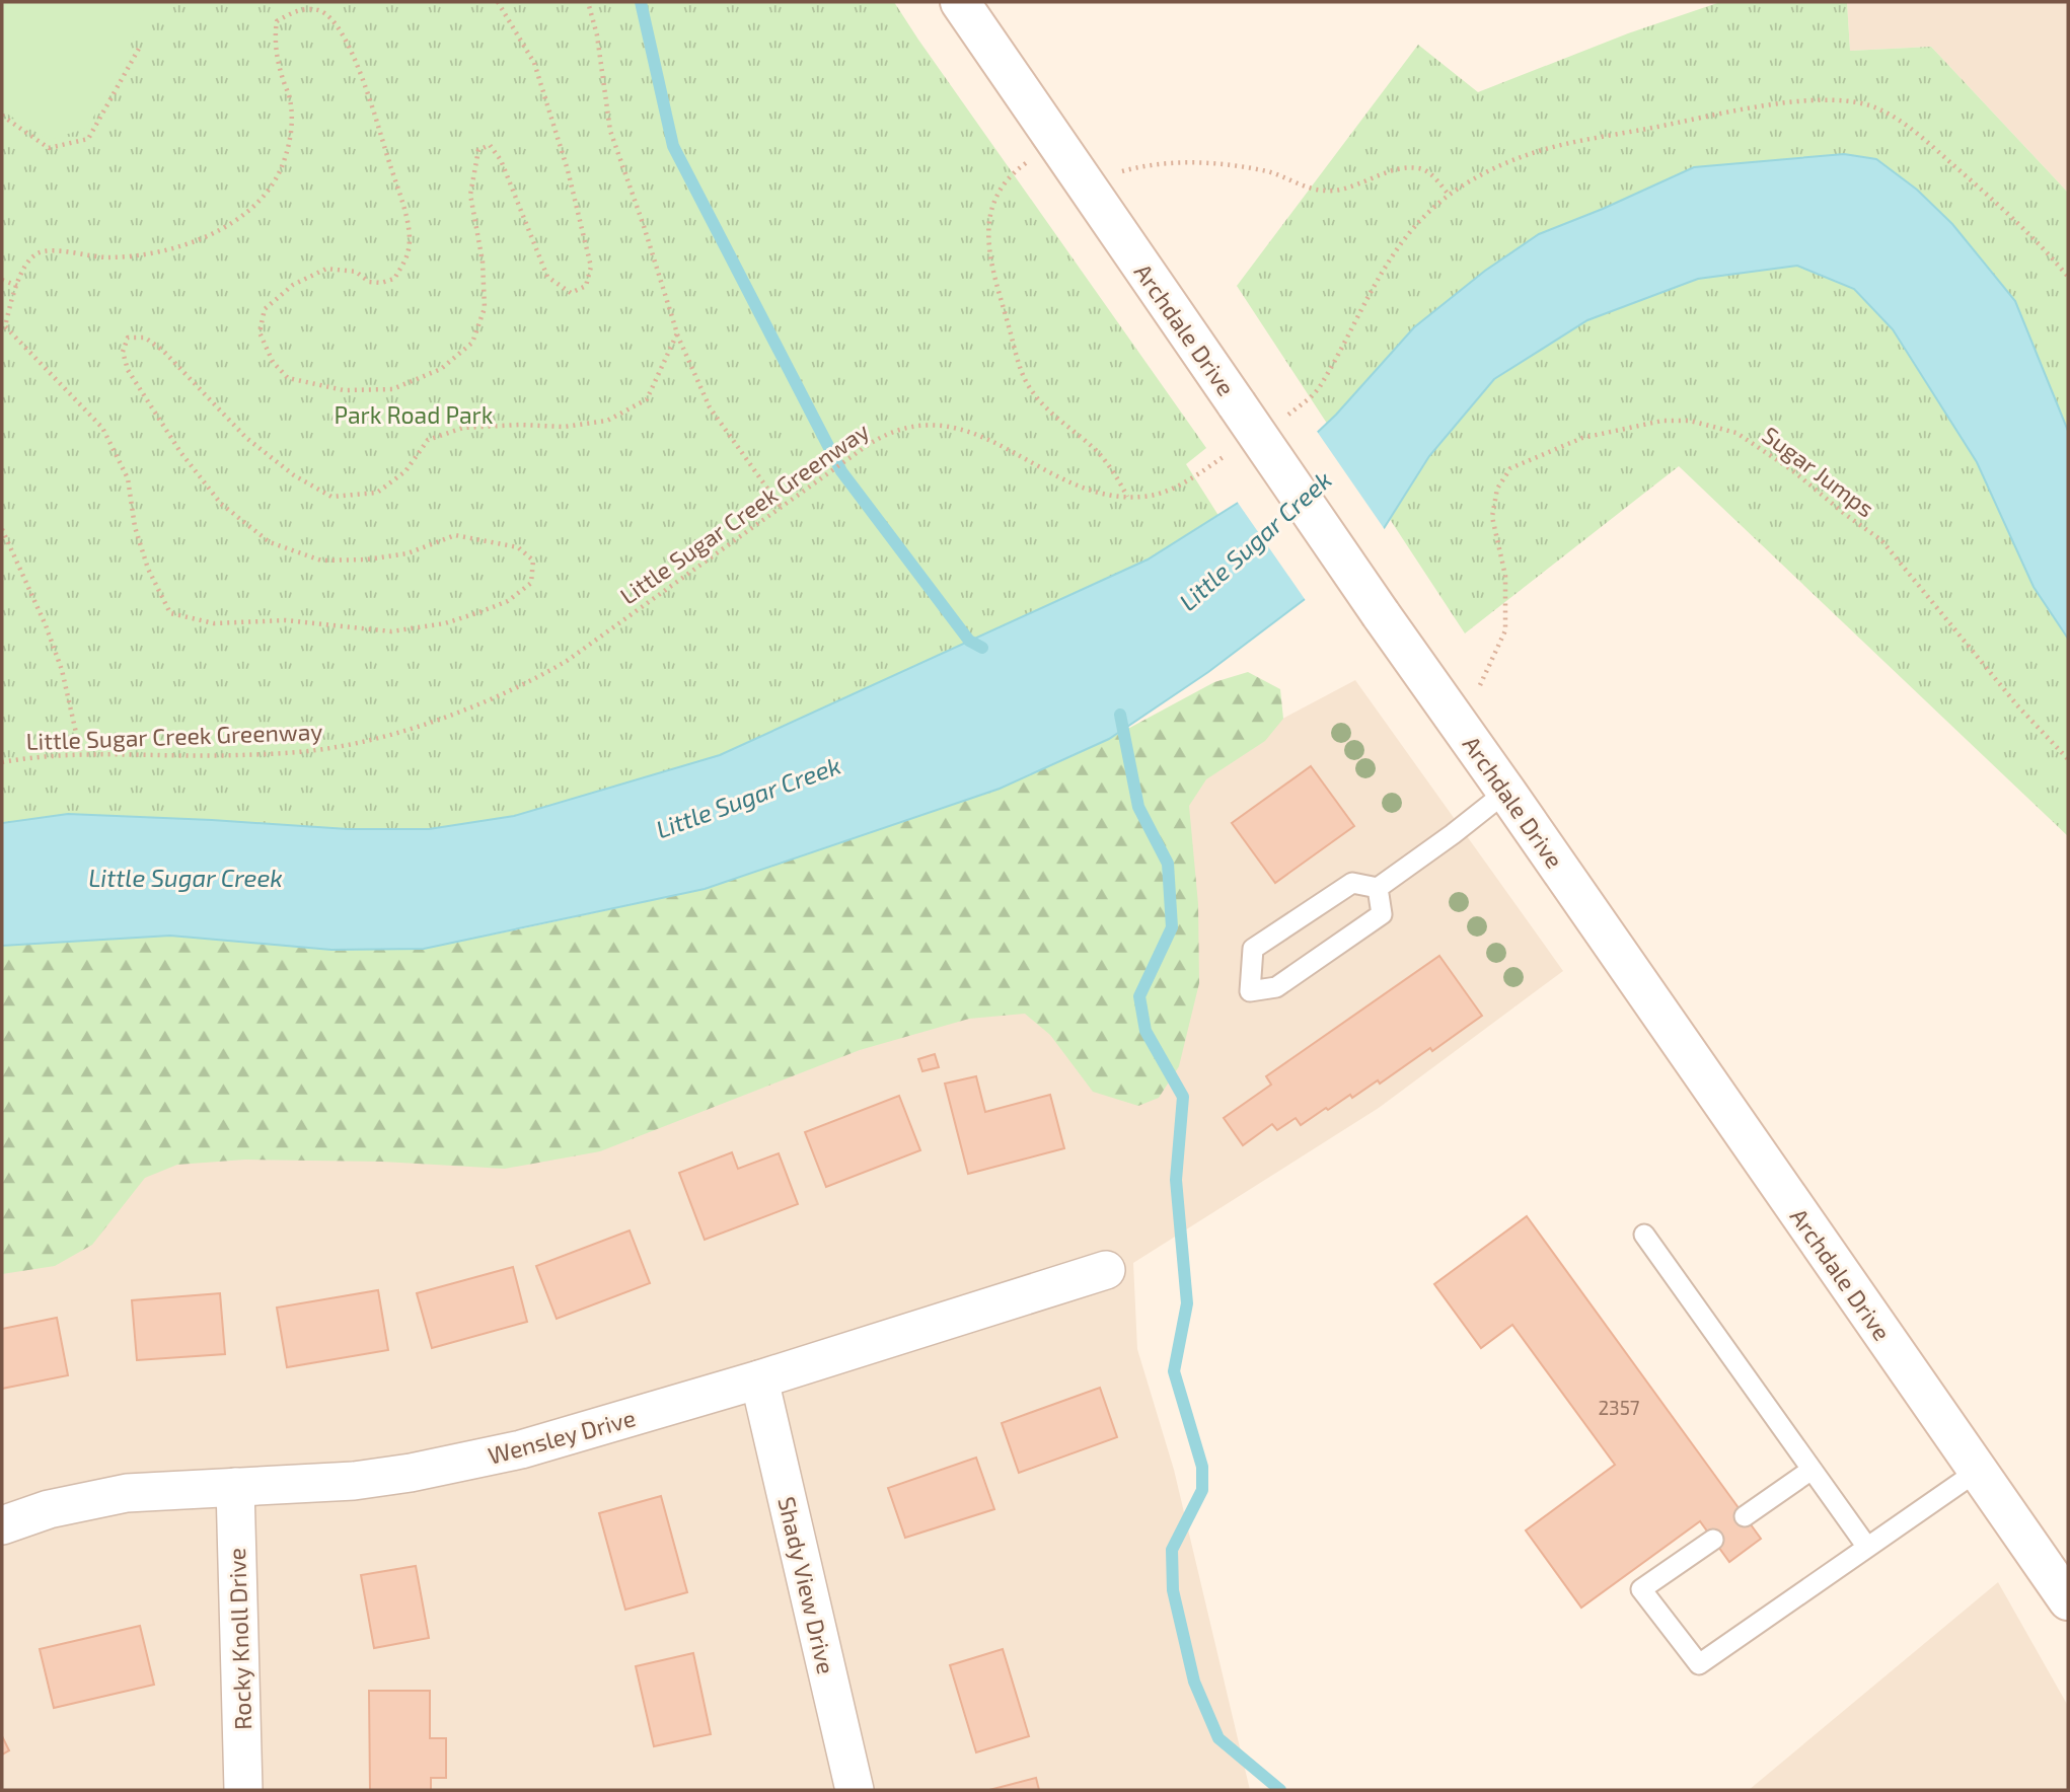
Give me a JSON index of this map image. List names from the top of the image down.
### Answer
{
  "streets": {
    "street": [
      "Archdale Drive",
      "Wensley Drive",
      "Shady View Drive",
      "Rocky Knoll Drive"
    ],
    "path": ["Sugar Jumps", "Little Sugar Creek Greenway"]
  },
  "crossings": [
    ["Archdale Drive", "Sugar Jumps"],
    ["Wensley Drive", "Shady View Drive"],
    ["Wensley Drive", "Rocky Knoll Drive"]
  ],
  "water": ["Little Sugar Creek"],
  "parks": ["Park Road Park"],
  "house_numbers": ["2357"]
}
